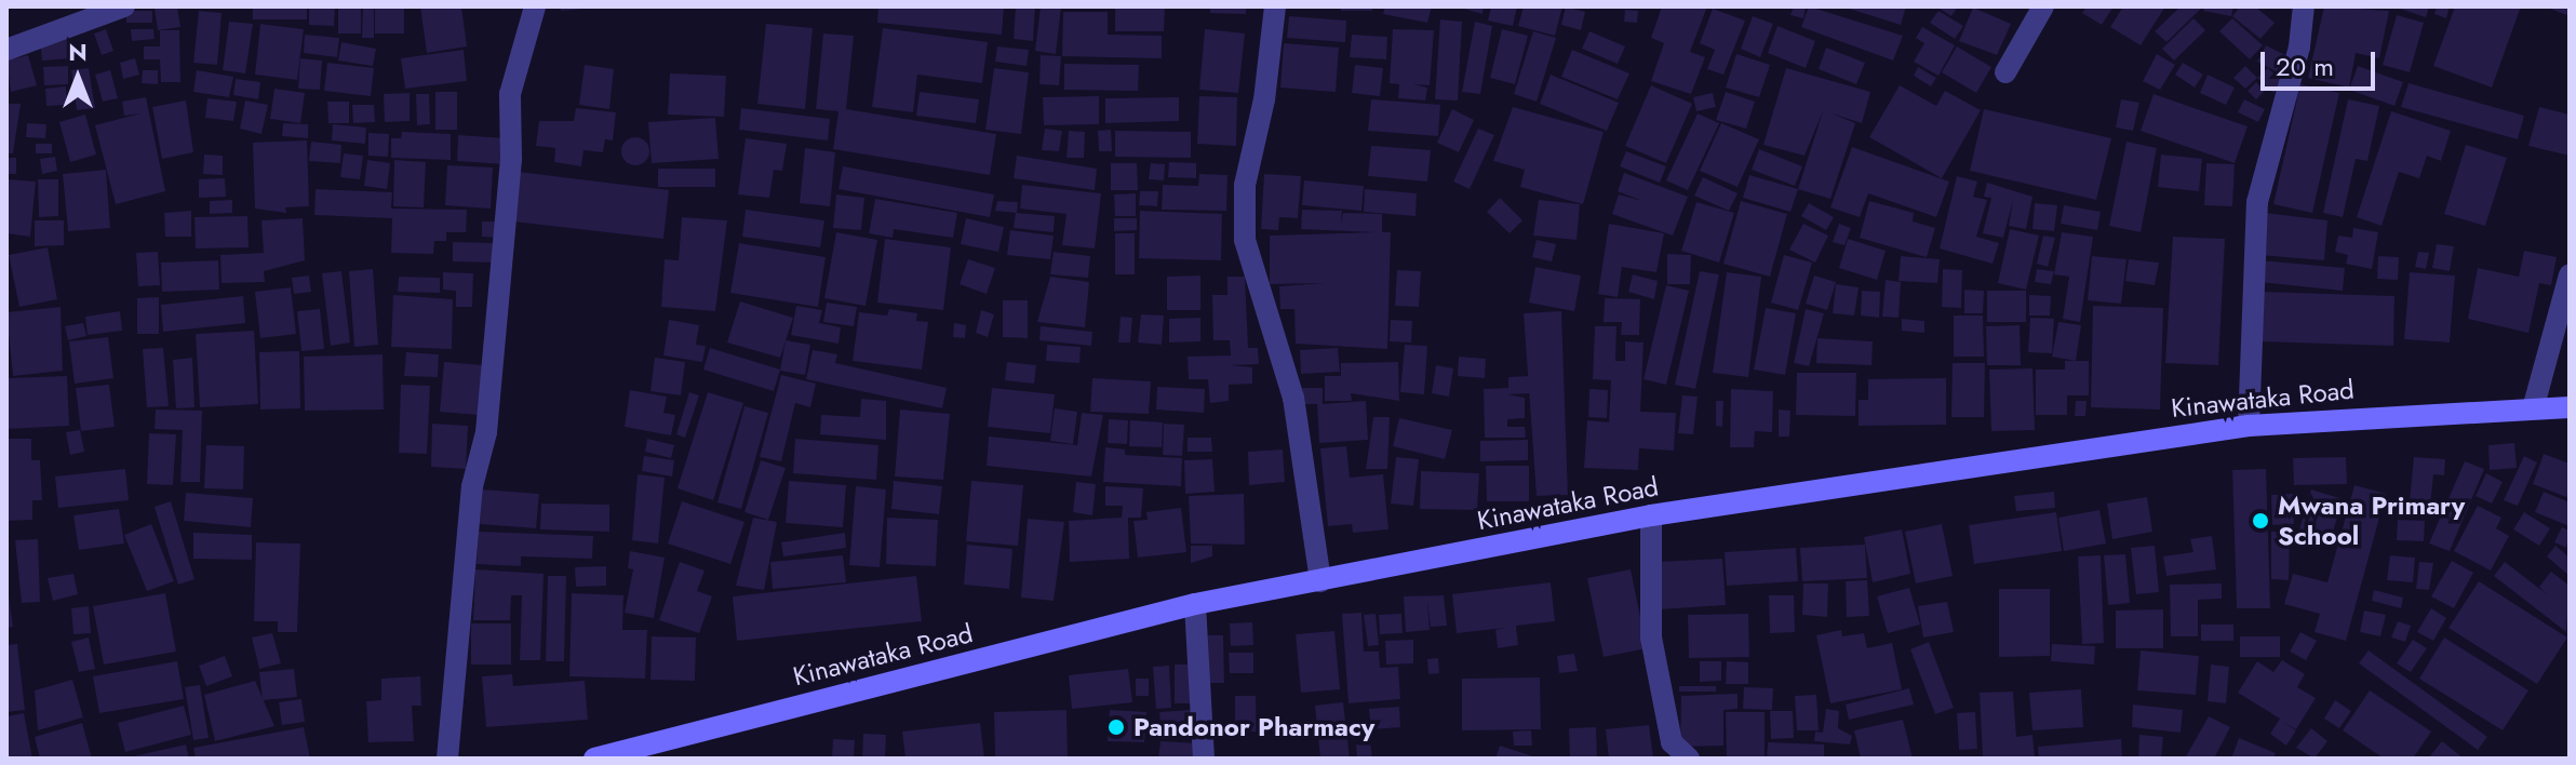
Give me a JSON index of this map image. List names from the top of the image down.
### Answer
{
  "streets": {
    "street": ["Kinawataka Road"]
  },
  "places": ["Mwana Primary School", "Pandonor Pharmacy"],
  "scale_bar": "20 m",
  "north": "top"
}
